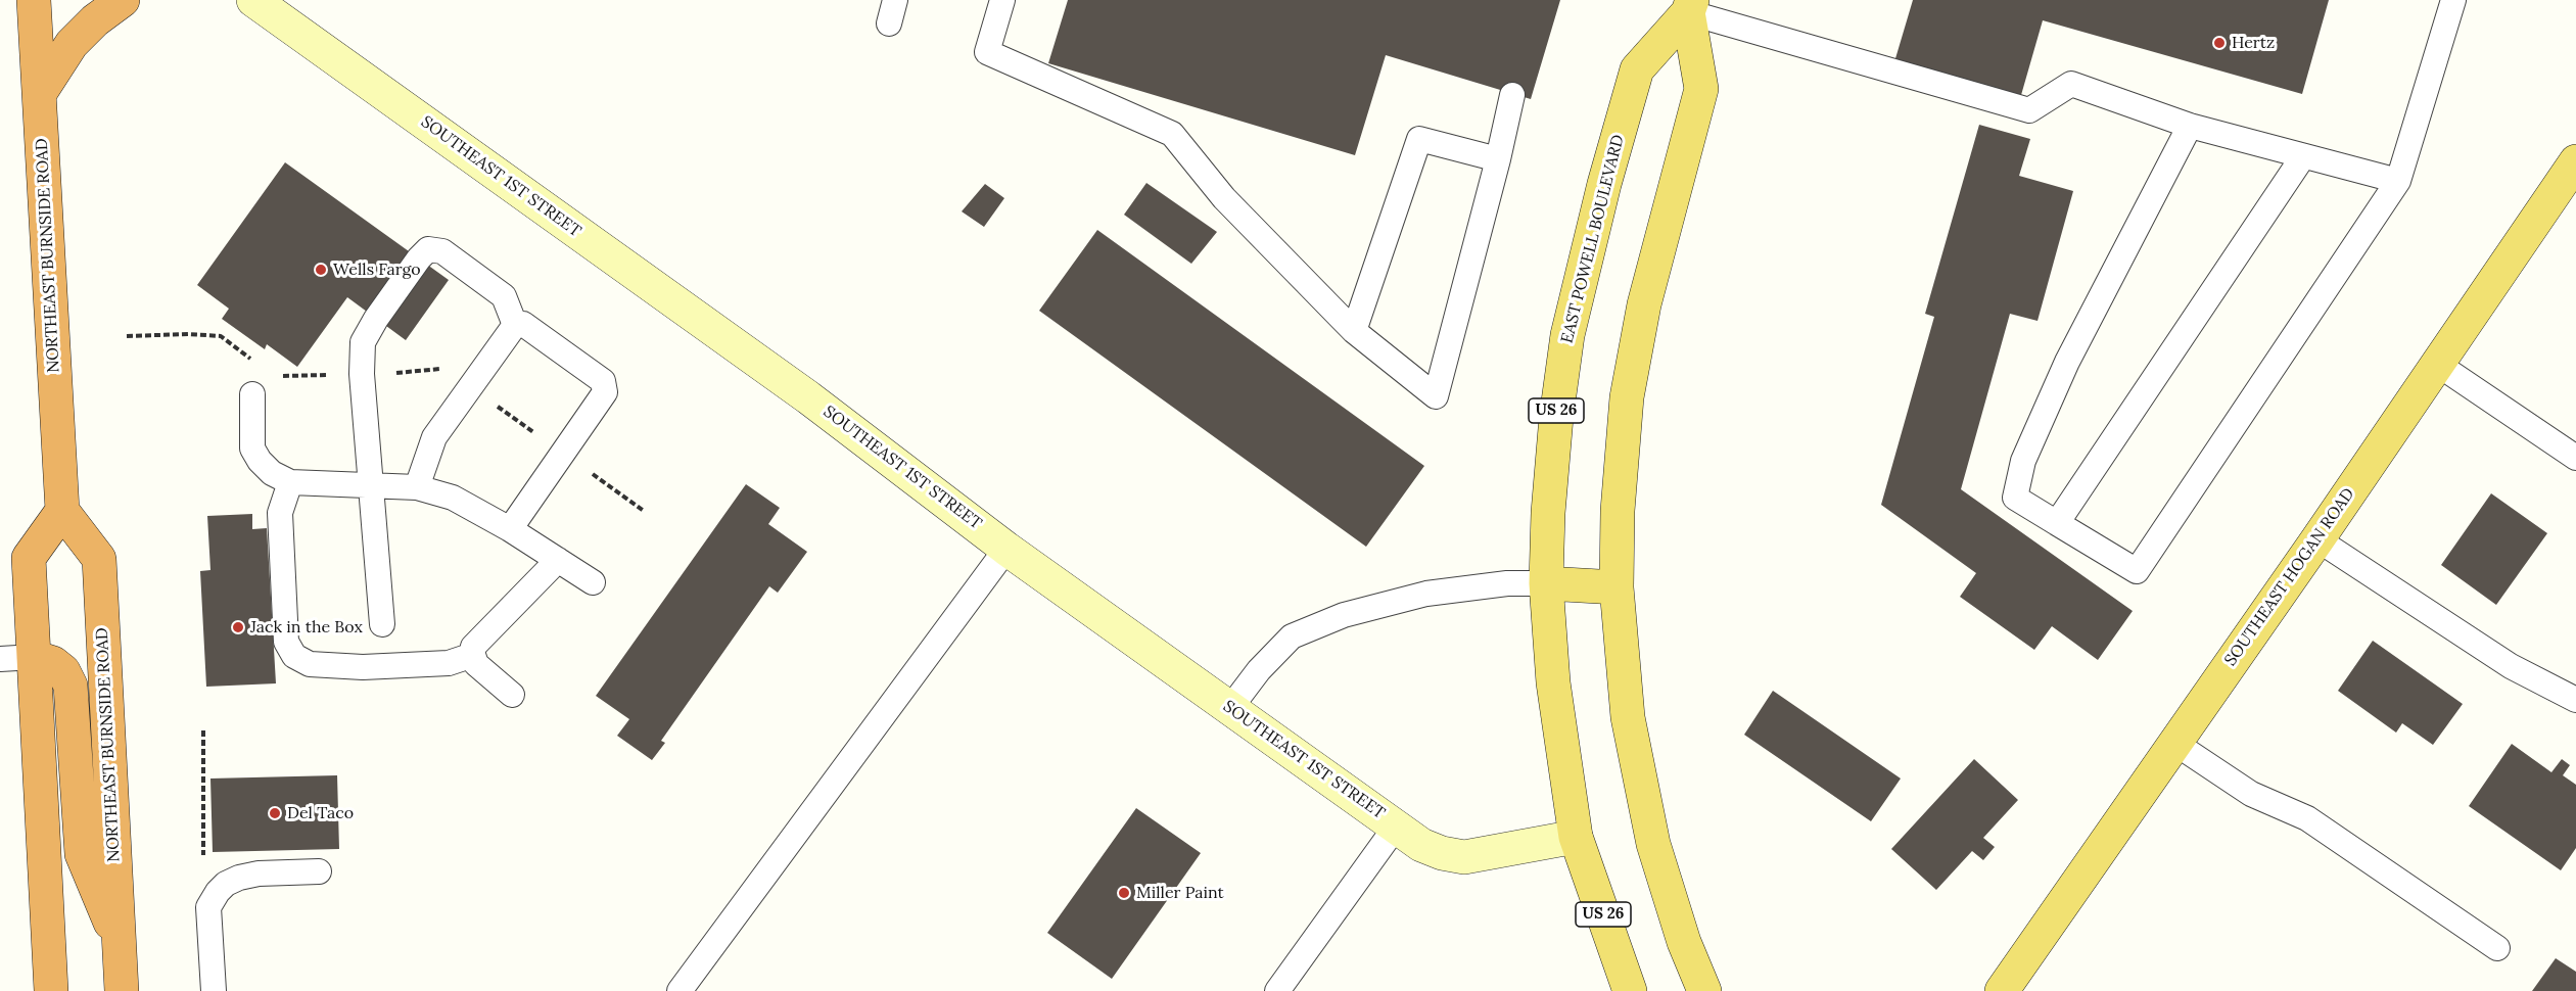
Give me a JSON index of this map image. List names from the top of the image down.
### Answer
{
  "streets": {
    "highway": ["NORTHEAST BURNSIDE ROAD"],
    "main road": ["EAST POWELL BOULEVARD", "US 26", "SOUTHEAST HOGAN ROAD"],
    "street": ["SOUTHEAST 1ST STREET"]
  },
  "crossings": [
    ["SOUTHEAST 1ST STREET", "EAST POWELL BOULEVARD"]
  ],
  "places": [
    "Hertz",
    "Wells Fargo",
    "Jack in the Box",
    "Del Taco",
    "Miller Paint"
  ]
}
